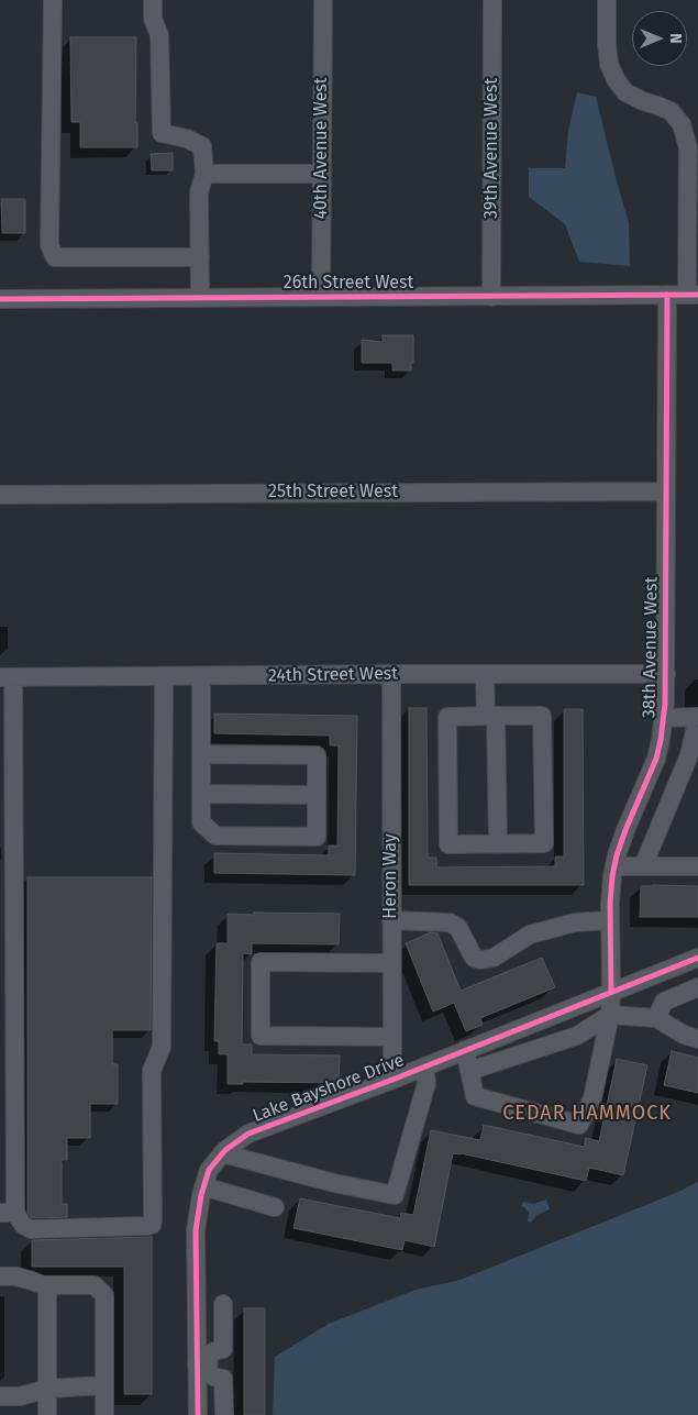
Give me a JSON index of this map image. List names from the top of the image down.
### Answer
{
  "streets": {
    "street": [
      "40th Avenue West",
      "39th Avenue West",
      "26th Street West",
      "25th Street West",
      "38th Avenue West",
      "24th Street West",
      "Heron Way",
      "Lake Bayshore Drive"
    ]
  },
  "crossings": [
    ["40th Avenue West", "26th Street West"],
    ["39th Avenue West", "26th Street West"],
    ["26th Street West", "38th Avenue West"],
    ["25th Street West", "38th Avenue West"],
    ["38th Avenue West", "24th Street West"],
    ["38th Avenue West", "Lake Bayshore Drive"],
    ["24th Street West", "Heron Way"],
    ["Heron Way", "Lake Bayshore Drive"]
  ],
  "districts": ["CEDAR HAMMOCK"],
  "north": "right"
}
